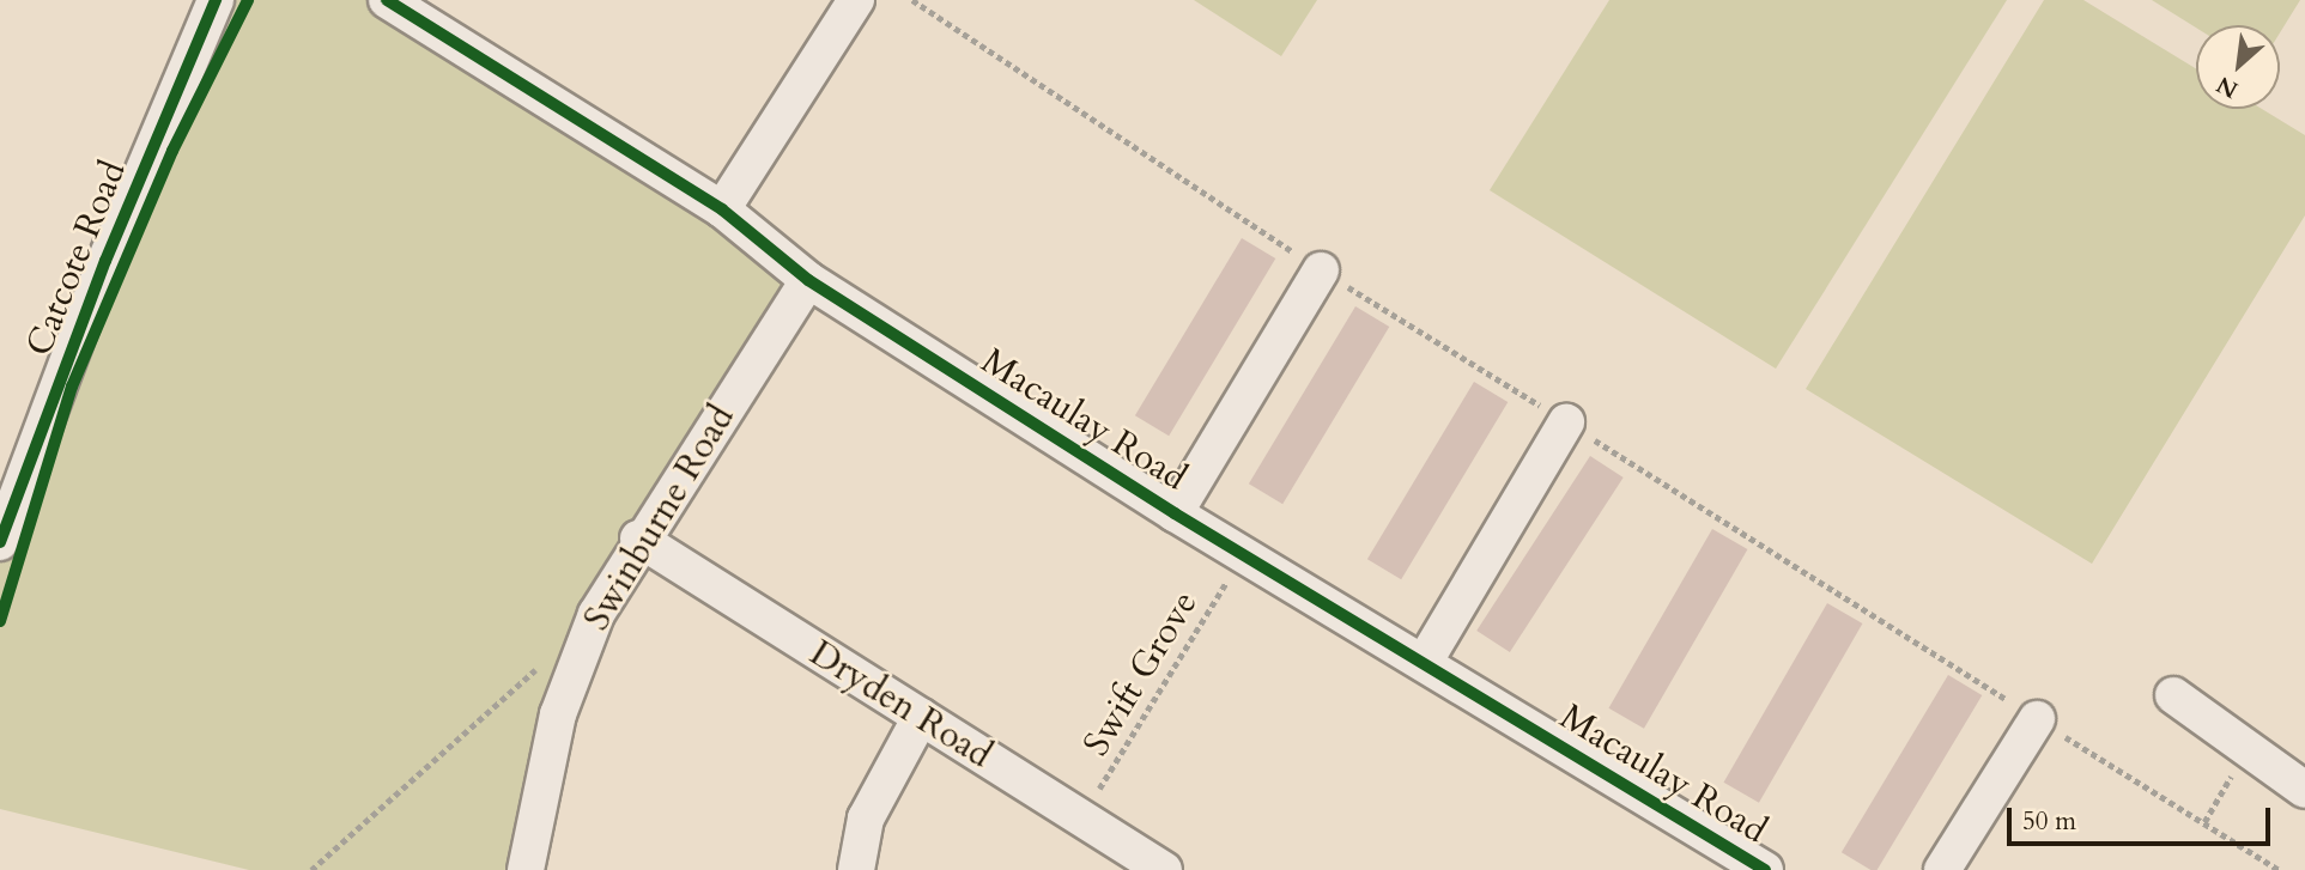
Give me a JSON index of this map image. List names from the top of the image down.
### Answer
{
  "streets": {
    "street": [
      "Catcote Road",
      "Macaulay Road",
      "Swinburne Road",
      "Dryden Road"
    ],
    "path": ["Swift Grove"]
  },
  "crossings": [
    ["Macaulay Road", "Swinburne Road"],
    ["Macaulay Road", "Swift Grove"],
    ["Swinburne Road", "Dryden Road"],
    ["Swift Grove", "Dryden Road"]
  ],
  "scale_bar": "50 m",
  "north": "bottom left"
}
